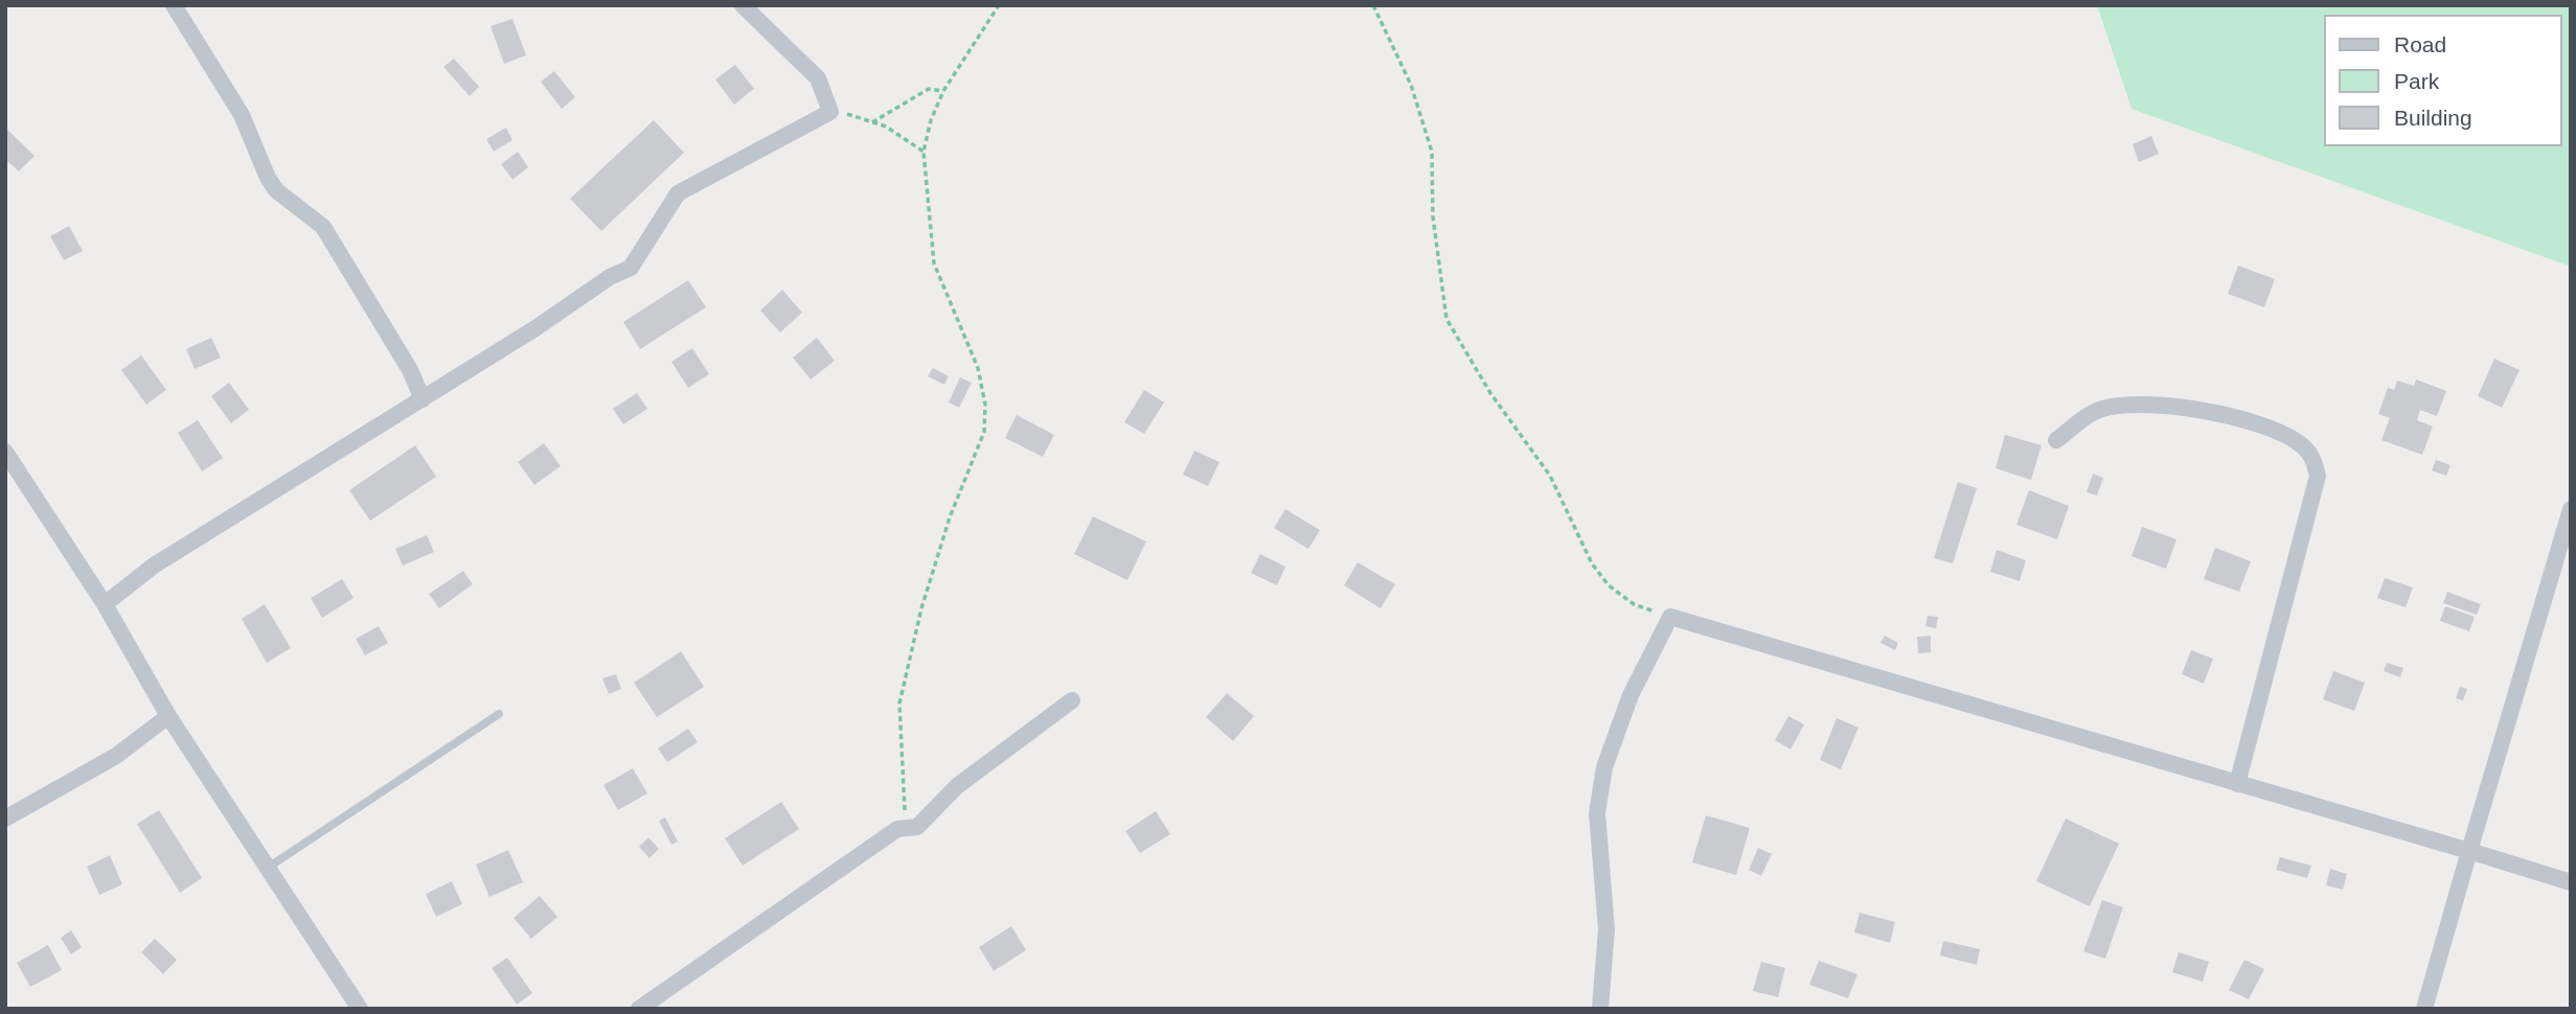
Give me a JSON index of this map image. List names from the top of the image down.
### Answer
{
  "legend": ["Road", "Park", "Building"]
}
